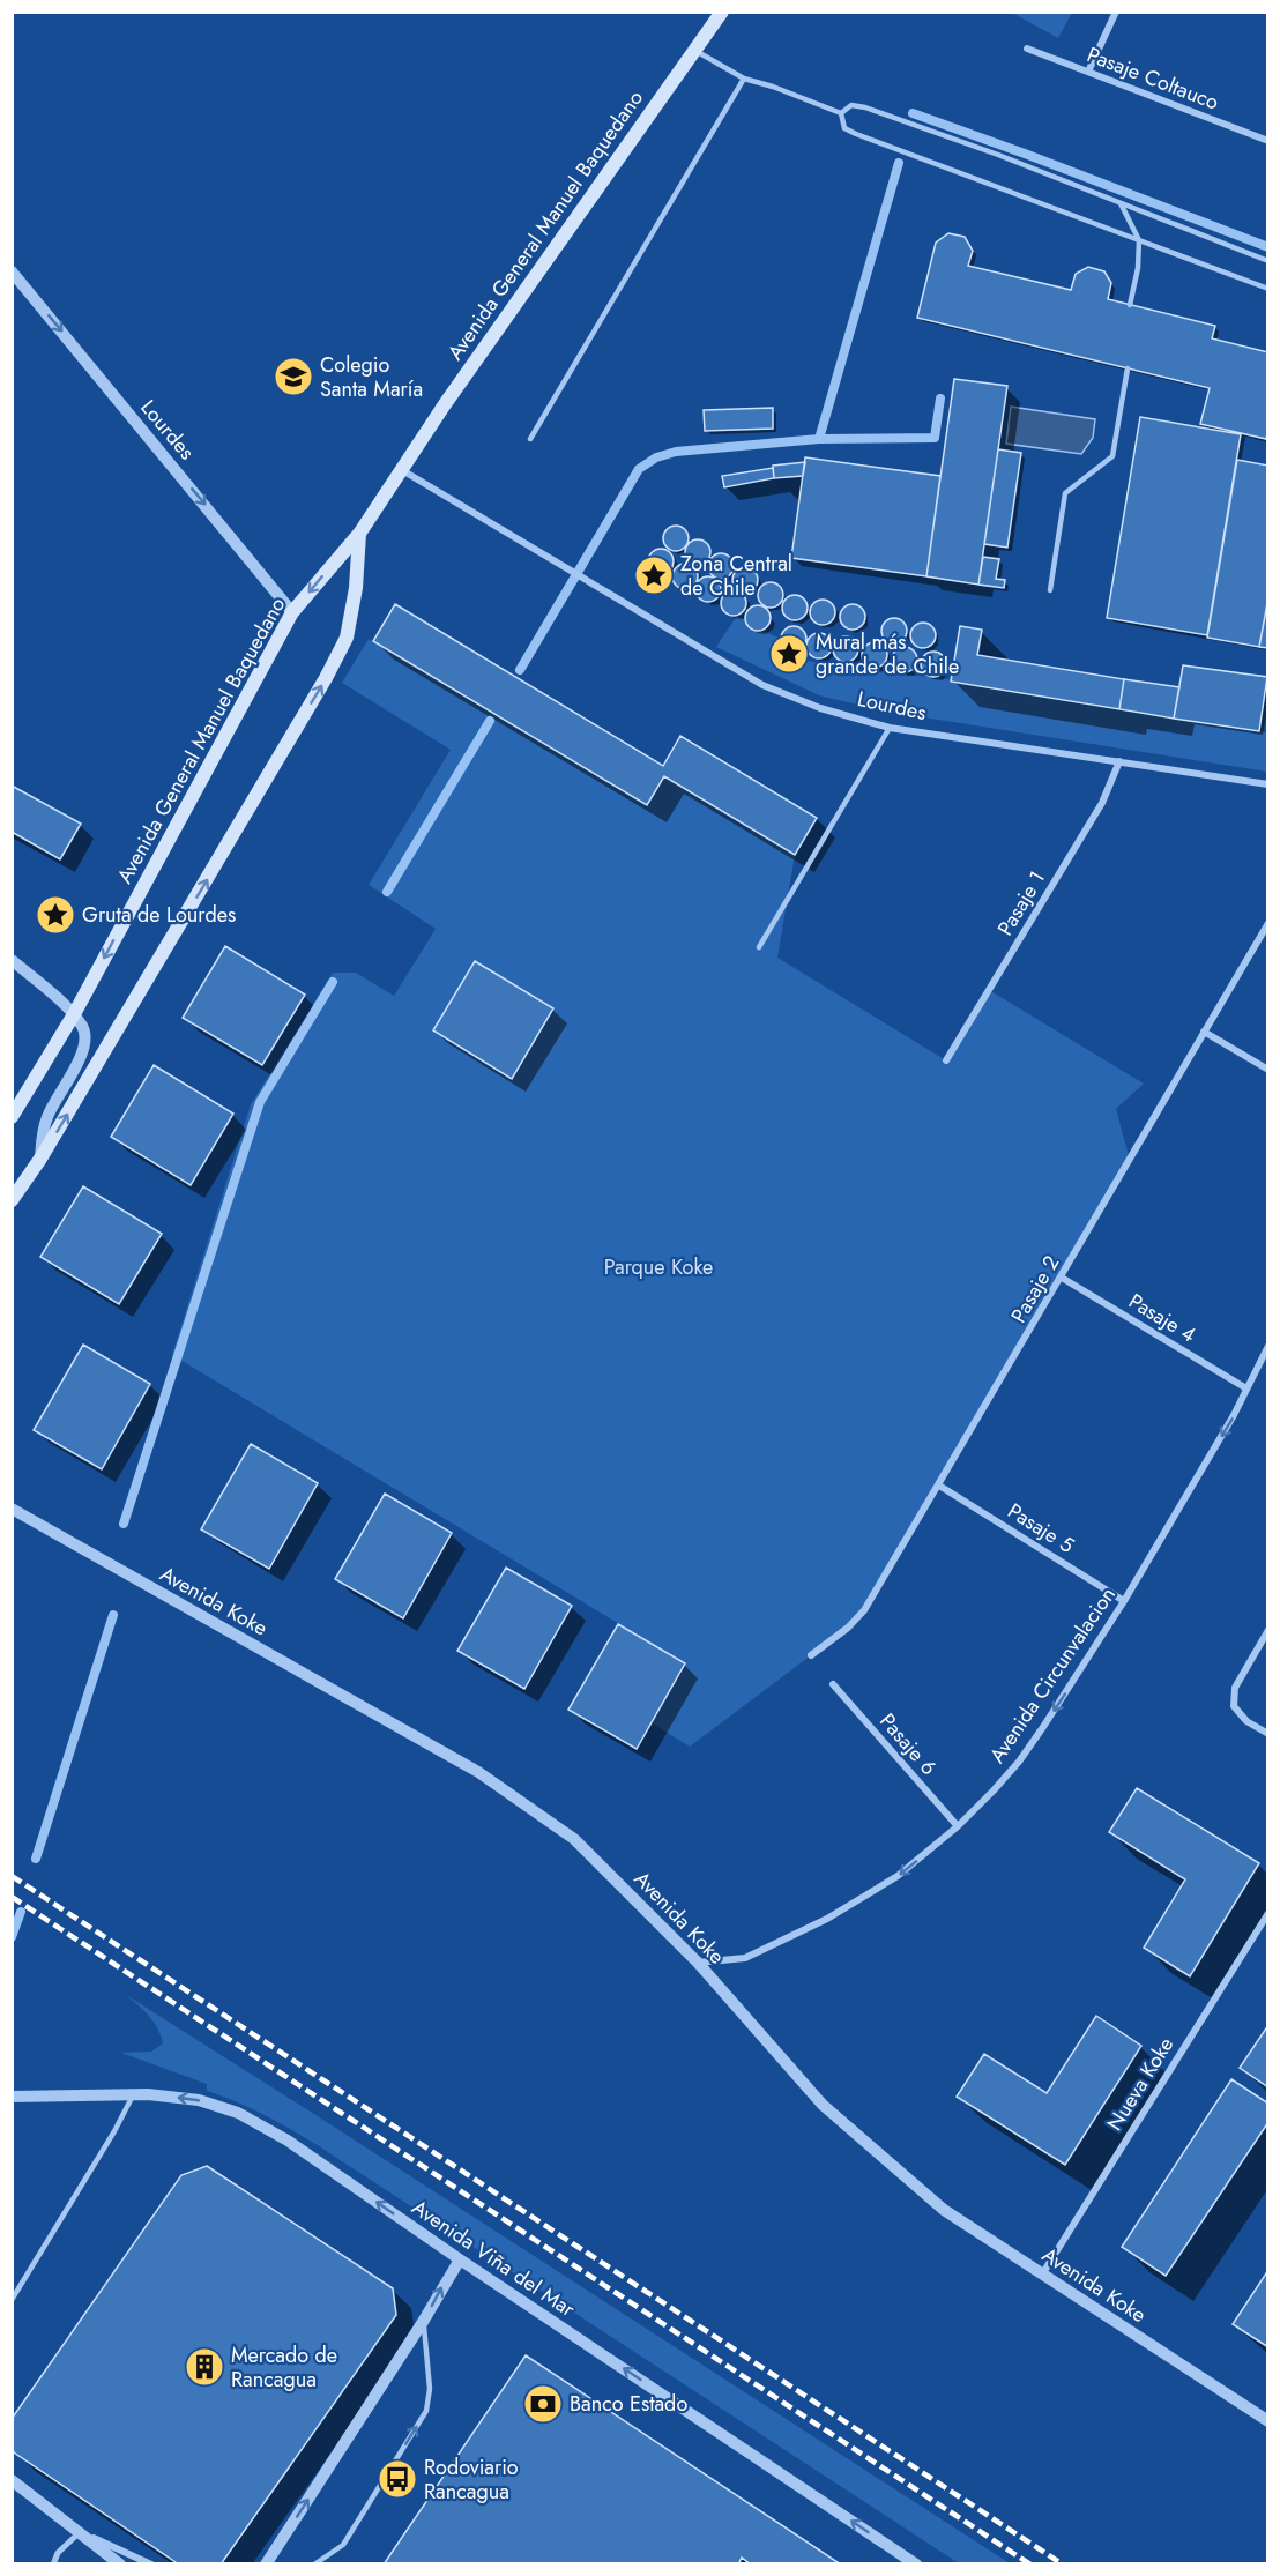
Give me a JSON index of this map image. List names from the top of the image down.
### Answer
{
  "streets": {
    "main road": ["Avenida General Manuel Baquedano"],
    "street": [
      "Pasaje Coltauco",
      "Lourdes",
      "Pasaje 1",
      "Pasaje 2",
      "Pasaje 4",
      "Pasaje 5",
      "Avenida Koke",
      "Avenida Circunvalacion",
      "Pasaje 6",
      "Nueva Koke",
      "Avenida Viña del Mar"
    ]
  },
  "crossings": [
    ["Avenida General Manuel Baquedano", "Lourdes"],
    ["Lourdes", "Pasaje 1"],
    ["Pasaje 2", "Pasaje 4"],
    ["Pasaje 2", "Pasaje 5"],
    ["Pasaje 4", "Avenida Circunvalacion"],
    ["Pasaje 5", "Avenida Circunvalacion"],
    ["Avenida Koke", "Avenida Circunvalacion"],
    ["Avenida Koke", "Nueva Koke"],
    ["Avenida Circunvalacion", "Pasaje 6"]
  ],
  "one_way": ["Avenida Circunvalacion", "Avenida Viña del Mar"],
  "parks": ["Parque Koke"],
  "places": {
    "school or university": ["Colegio Santa María"],
    "place": ["Zona Central de Chile", "Mural más grande de Chile", "Gruta de Lourdes"],
    "building": ["Mercado de Rancagua"],
    "bank": ["Banco Estado"],
    "bus stop": ["Rodoviario Rancagua"]
  }
}
